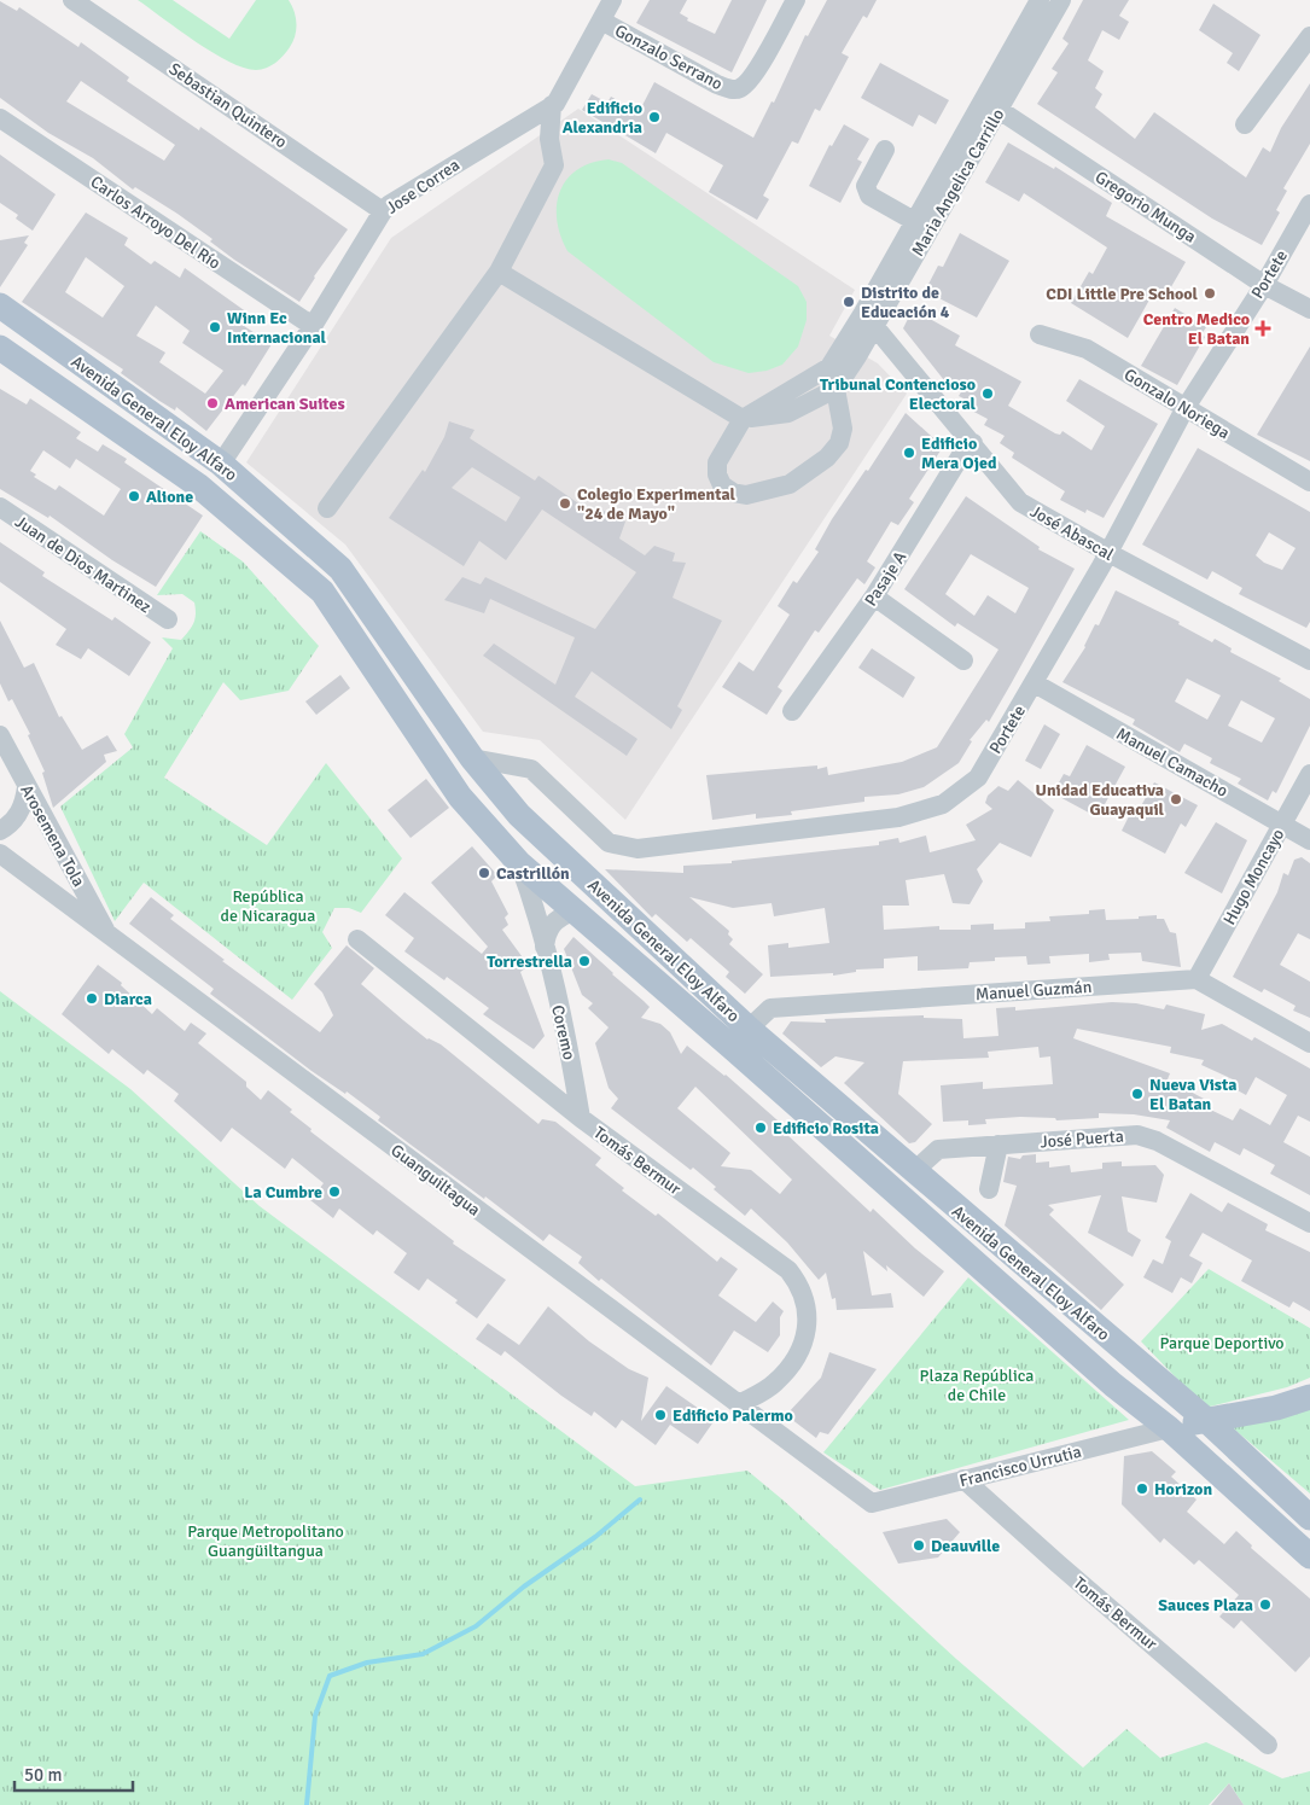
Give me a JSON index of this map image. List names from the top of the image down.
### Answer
{
  "streets": {
    "main road": ["Avenida General Eloy Alfaro"],
    "street": [
      "Gonzalo Serrano",
      "Sebastian Quintero",
      "Maria Angelica Carrillo",
      "Jose Correa",
      "Gregorio Munga",
      "Carlos Arroyo Del Río",
      "Portete",
      "Gonzalo Noriega",
      "José Abascal",
      "Juan de Dios Martinez",
      "Pasaje A",
      "Manuel Camacho",
      "Arosemena Tola",
      "Hugo Moncayo",
      "Manuel Guzmán",
      "Coremo",
      "José Puerta",
      "Tomás Bermur",
      "Guanguiltagua",
      "Francisco Urrutia"
    ]
  },
  "crossings": [
    ["Gonzalo Serrano", "Jose Correa"],
    ["Sebastian Quintero", "Jose Correa"],
    ["Maria Angelica Carrillo", "Gregorio Munga"],
    ["Maria Angelica Carrillo", "José Abascal"],
    ["Jose Correa", "Carlos Arroyo Del Río"],
    ["Jose Correa", "Avenida General Eloy Alfaro"],
    ["Gregorio Munga", "Portete"],
    ["Portete", "Gonzalo Noriega"],
    ["Portete", "Avenida General Eloy Alfaro"],
    ["Portete", "José Abascal"],
    ["Portete", "Manuel Camacho"],
    ["Avenida General Eloy Alfaro", "Manuel Guzmán"],
    ["Avenida General Eloy Alfaro", "Coremo"],
    ["Avenida General Eloy Alfaro", "José Puerta"],
    ["Avenida General Eloy Alfaro", "Francisco Urrutia"],
    ["José Abascal", "Pasaje A"],
    ["Manuel Camacho", "Hugo Moncayo"],
    ["Arosemena Tola", "Guanguiltagua"],
    ["Hugo Moncayo", "Manuel Guzmán"],
    ["Coremo", "Tomás Bermur"],
    ["Tomás Bermur", "Guanguiltagua"],
    ["Tomás Bermur", "Francisco Urrutia"],
    ["Guanguiltagua", "Francisco Urrutia"]
  ],
  "parks": [
    "República de Nicaragua",
    "Parque Deportivo",
    "Plaza República de Chile",
    "Parque Metropolitano Guangüiltangua"
  ],
  "places": {
    "other": [
      "Edificio Alexandria",
      "CDI Little Pre School",
      "Distrito de Educación 4",
      "Winn Ec Internacional",
      "Tribunal Contencioso Electoral",
      "American Suites",
      "Edificio Mera Ojed",
      "Alione",
      "Colegio Experimental \"24 de Mayo\"",
      "Unidad Educativa Guayaquil",
      "Castrillón",
      "Torrestrella",
      "Diarca",
      "Nueva Vista El Batan",
      "Edificio Rosita",
      "La Cumbre",
      "Edificio Palermo",
      "Horizon",
      "Deauville",
      "Sauces Plaza"
    ],
    "health": ["Centro Medico El Batan"]
  },
  "scale_bar": "50 m"
}
